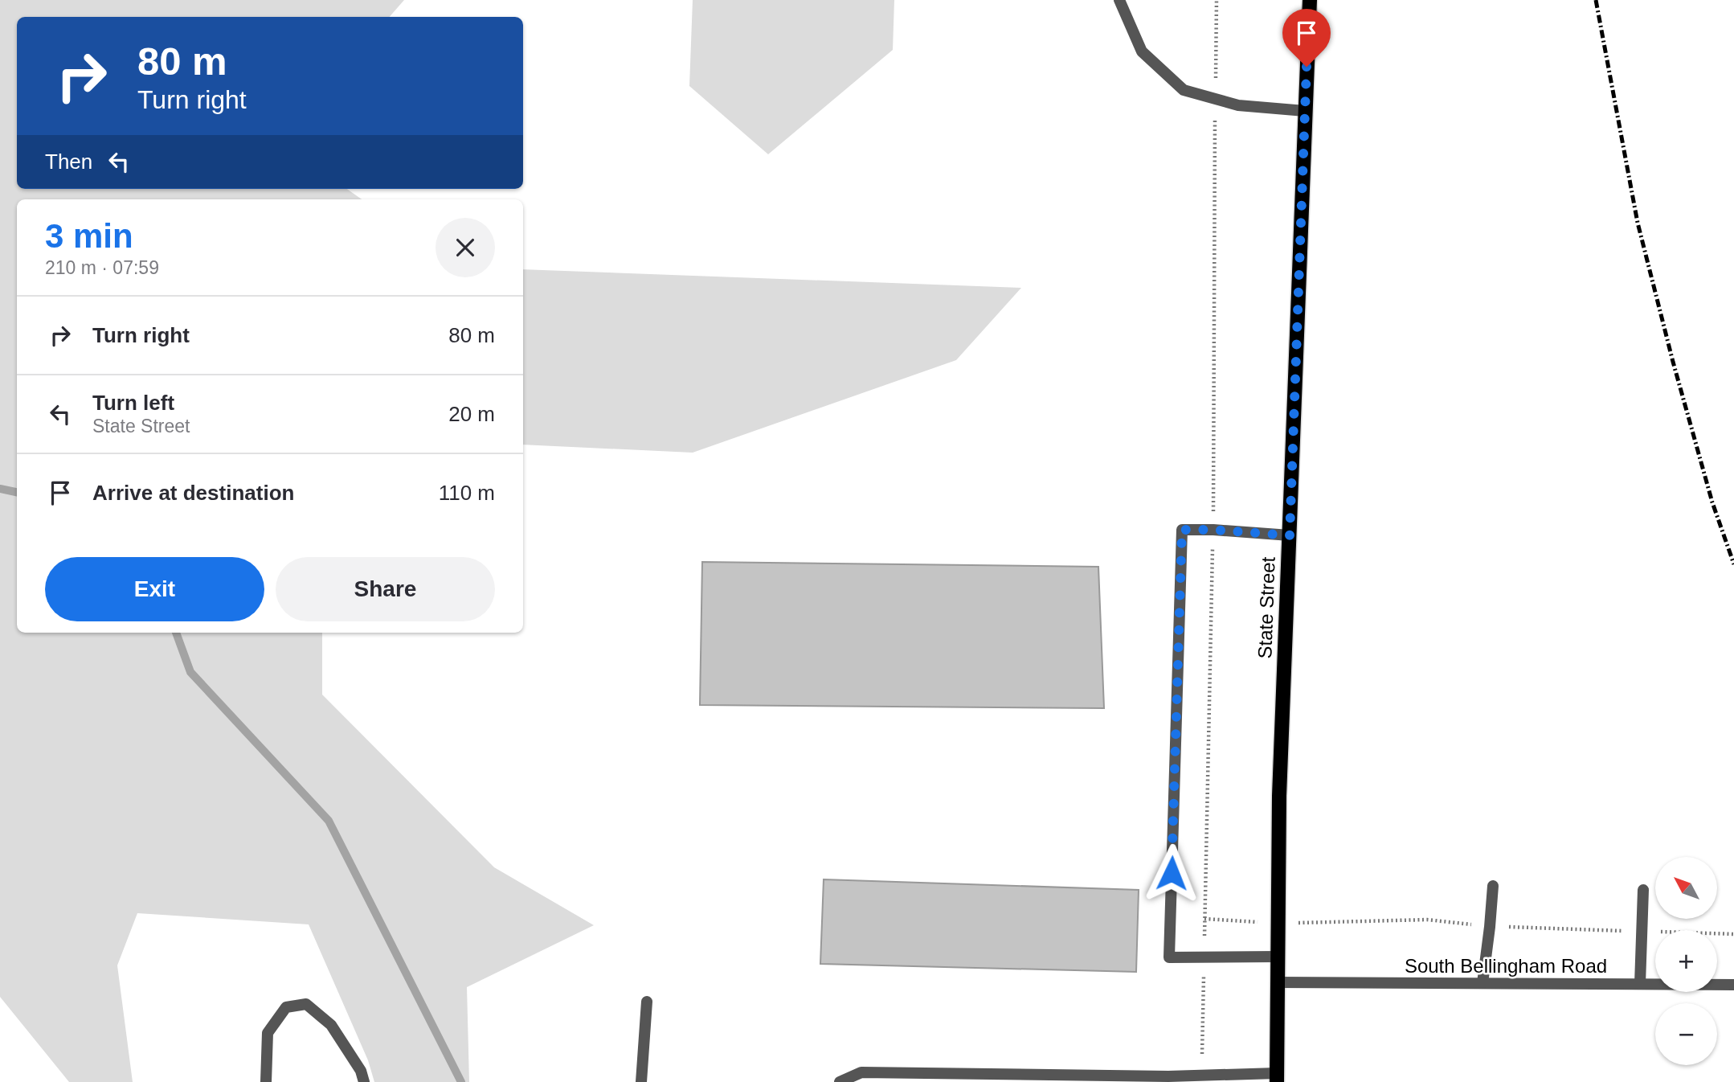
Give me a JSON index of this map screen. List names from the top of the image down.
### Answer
{
  "streets": {
    "main road": ["State Street"],
    "street": ["South Bellingham Road"]
  },
  "crossings": [
    ["State Street", "South Bellingham Road"]
  ],
  "north": "top left",
  "page": {
    "turn": ["80 m", "Turn right"],
    "then": "Then",
    "heading": ["3 min", "210 m · 07:59"],
    "list": [
      {
        "name": "Turn right",
        "value": "80 m"
      },
      {
        "name": "Turn left",
        "note": "State Street",
        "value": "20 m"
      },
      {
        "name": "Arrive at destination",
        "value": "110 m"
      }
    ],
    "buttons": ["Exit", "Share"],
    "map_buttons": ["+", "−"]
  }
}
